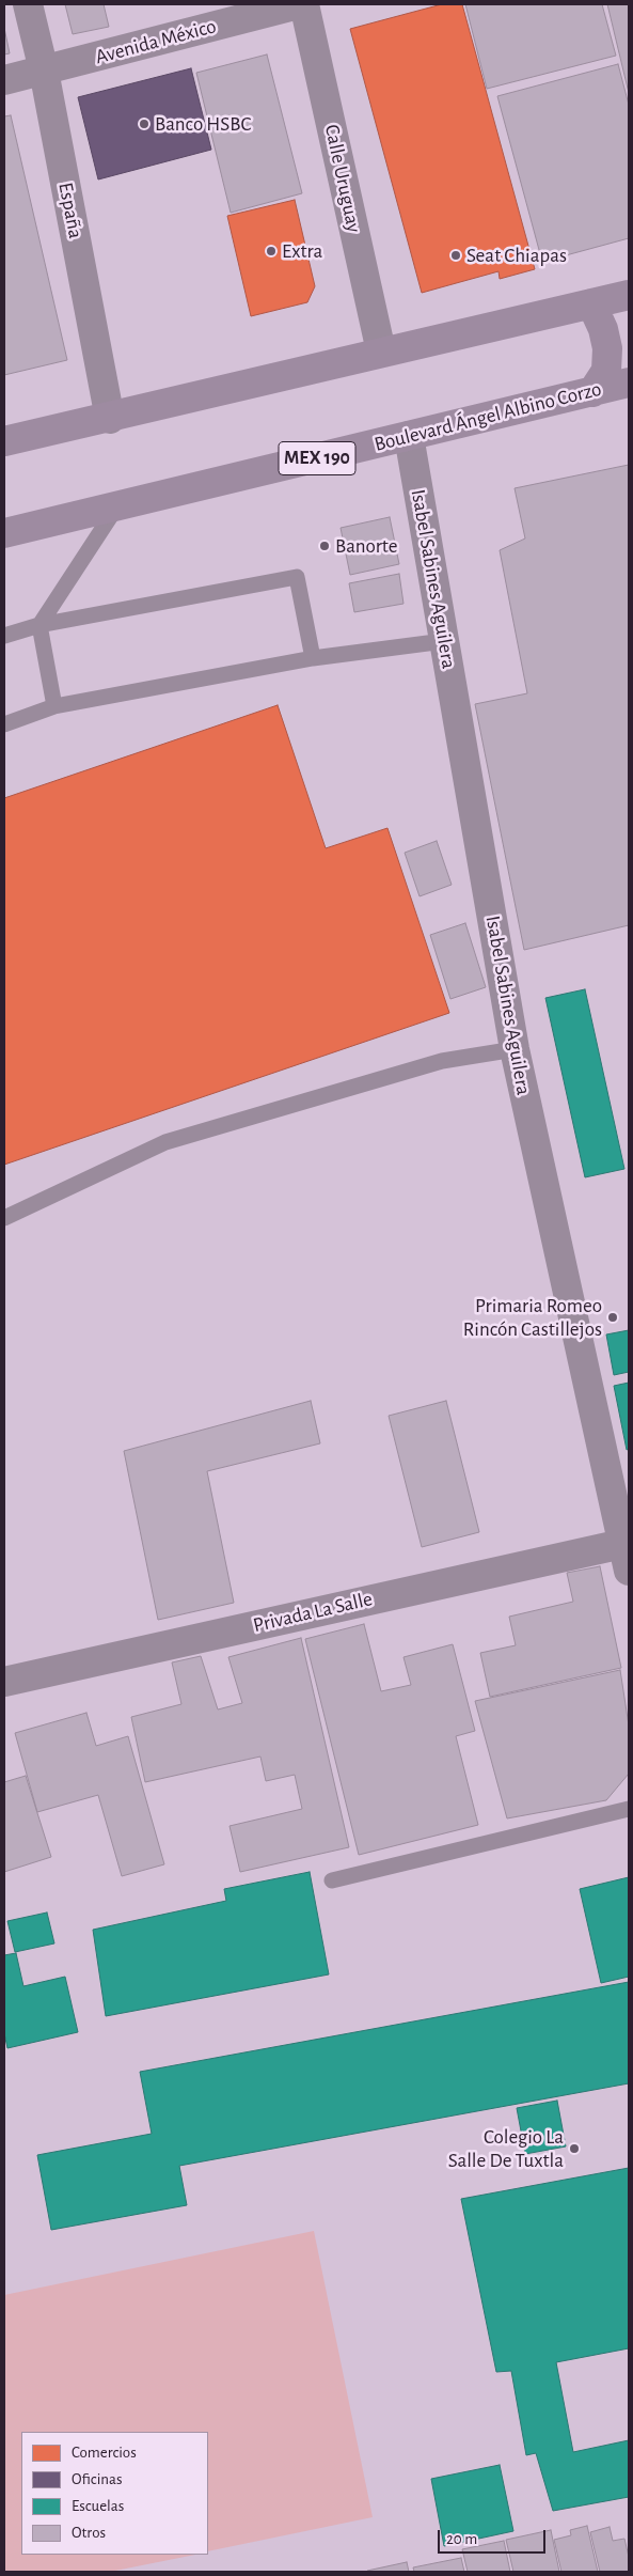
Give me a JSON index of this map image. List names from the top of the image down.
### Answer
{
  "streets": {
    "main road": ["Boulevard Ángel Albino Corzo", "MEX 190"],
    "street": [
      "Avenida México",
      "Calle Uruguay",
      "España",
      "Isabel Sabines Aguilera",
      "Privada La Salle"
    ]
  },
  "crossings": [
    ["Avenida México", "España"],
    ["Boulevard Ángel Albino Corzo", "Isabel Sabines Aguilera"],
    ["Isabel Sabines Aguilera", "Privada La Salle"]
  ],
  "places": [
    "Banco HSBC",
    "Extra",
    "Seat Chiapas",
    "Banorte",
    "Primaria Romeo Rincón Castillejos",
    "Colegio La Salle De Tuxtla"
  ],
  "legend": [
    "Comercios",
    "Oficinas",
    "Escuelas",
    "Otros"
  ],
  "scale_bar": "20 m"
}
